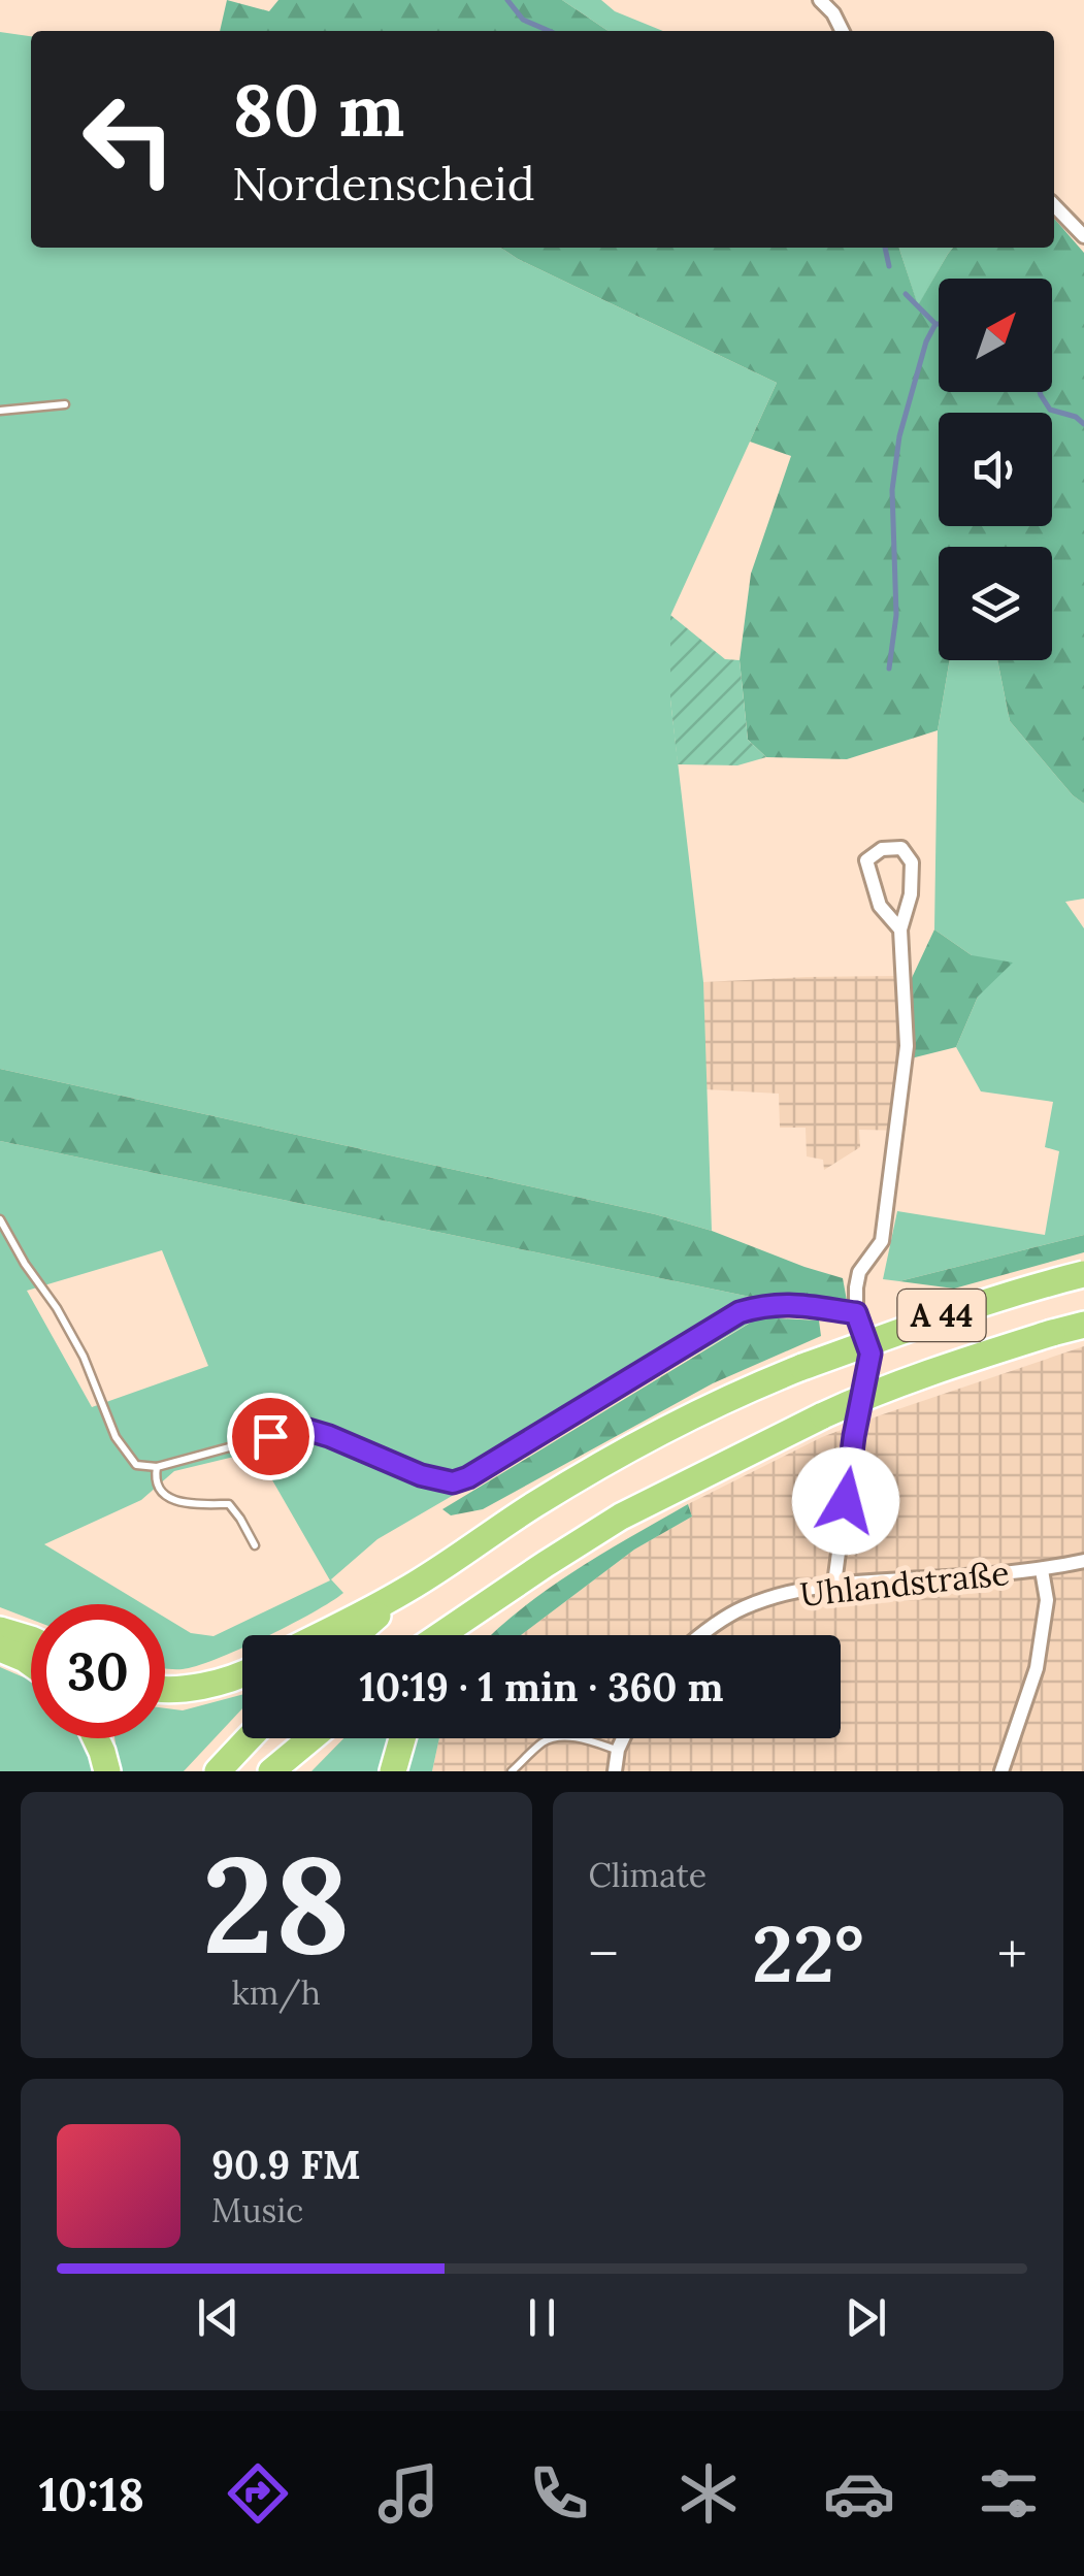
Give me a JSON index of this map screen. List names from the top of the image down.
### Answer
{
  "streets": {
    "highway": ["A 44"],
    "street": ["Uhlandstraße"]
  },
  "north": "top right",
  "page": {
    "turn": ["80 m", "Nordenscheid"],
    "limit": "30",
    "trip": "10:19 · 1 min · 360 m",
    "tile": [
      ["28", "km/h"],
      "Climate"
    ],
    "heat": ["−", "22°", "+"],
    "song": ["90.9 FM", "Music"],
    "tabs": "10:18"
  }
}
